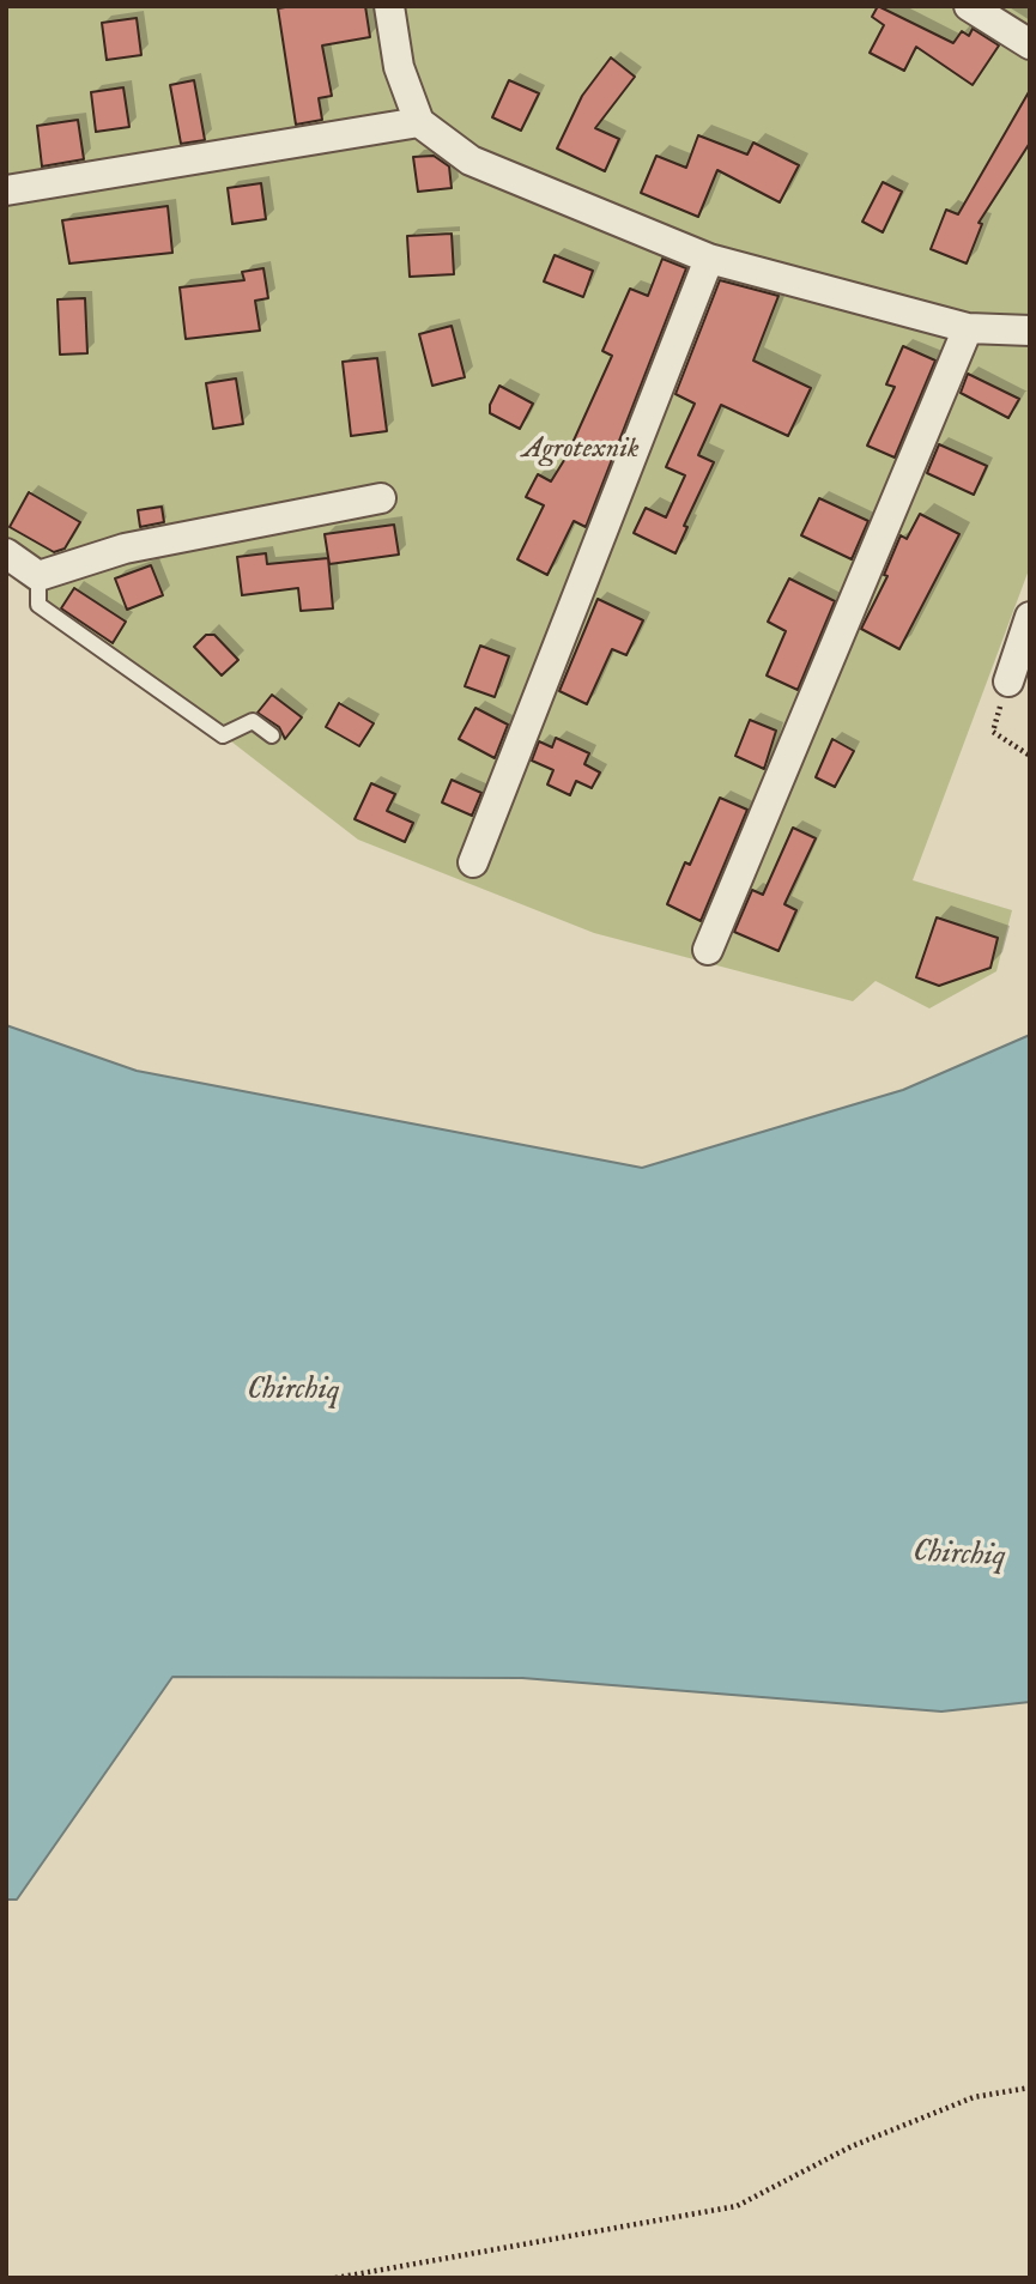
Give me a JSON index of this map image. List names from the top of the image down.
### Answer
{
  "water": ["Chirchiq"],
  "parks": ["Agrotexnik"]
}
